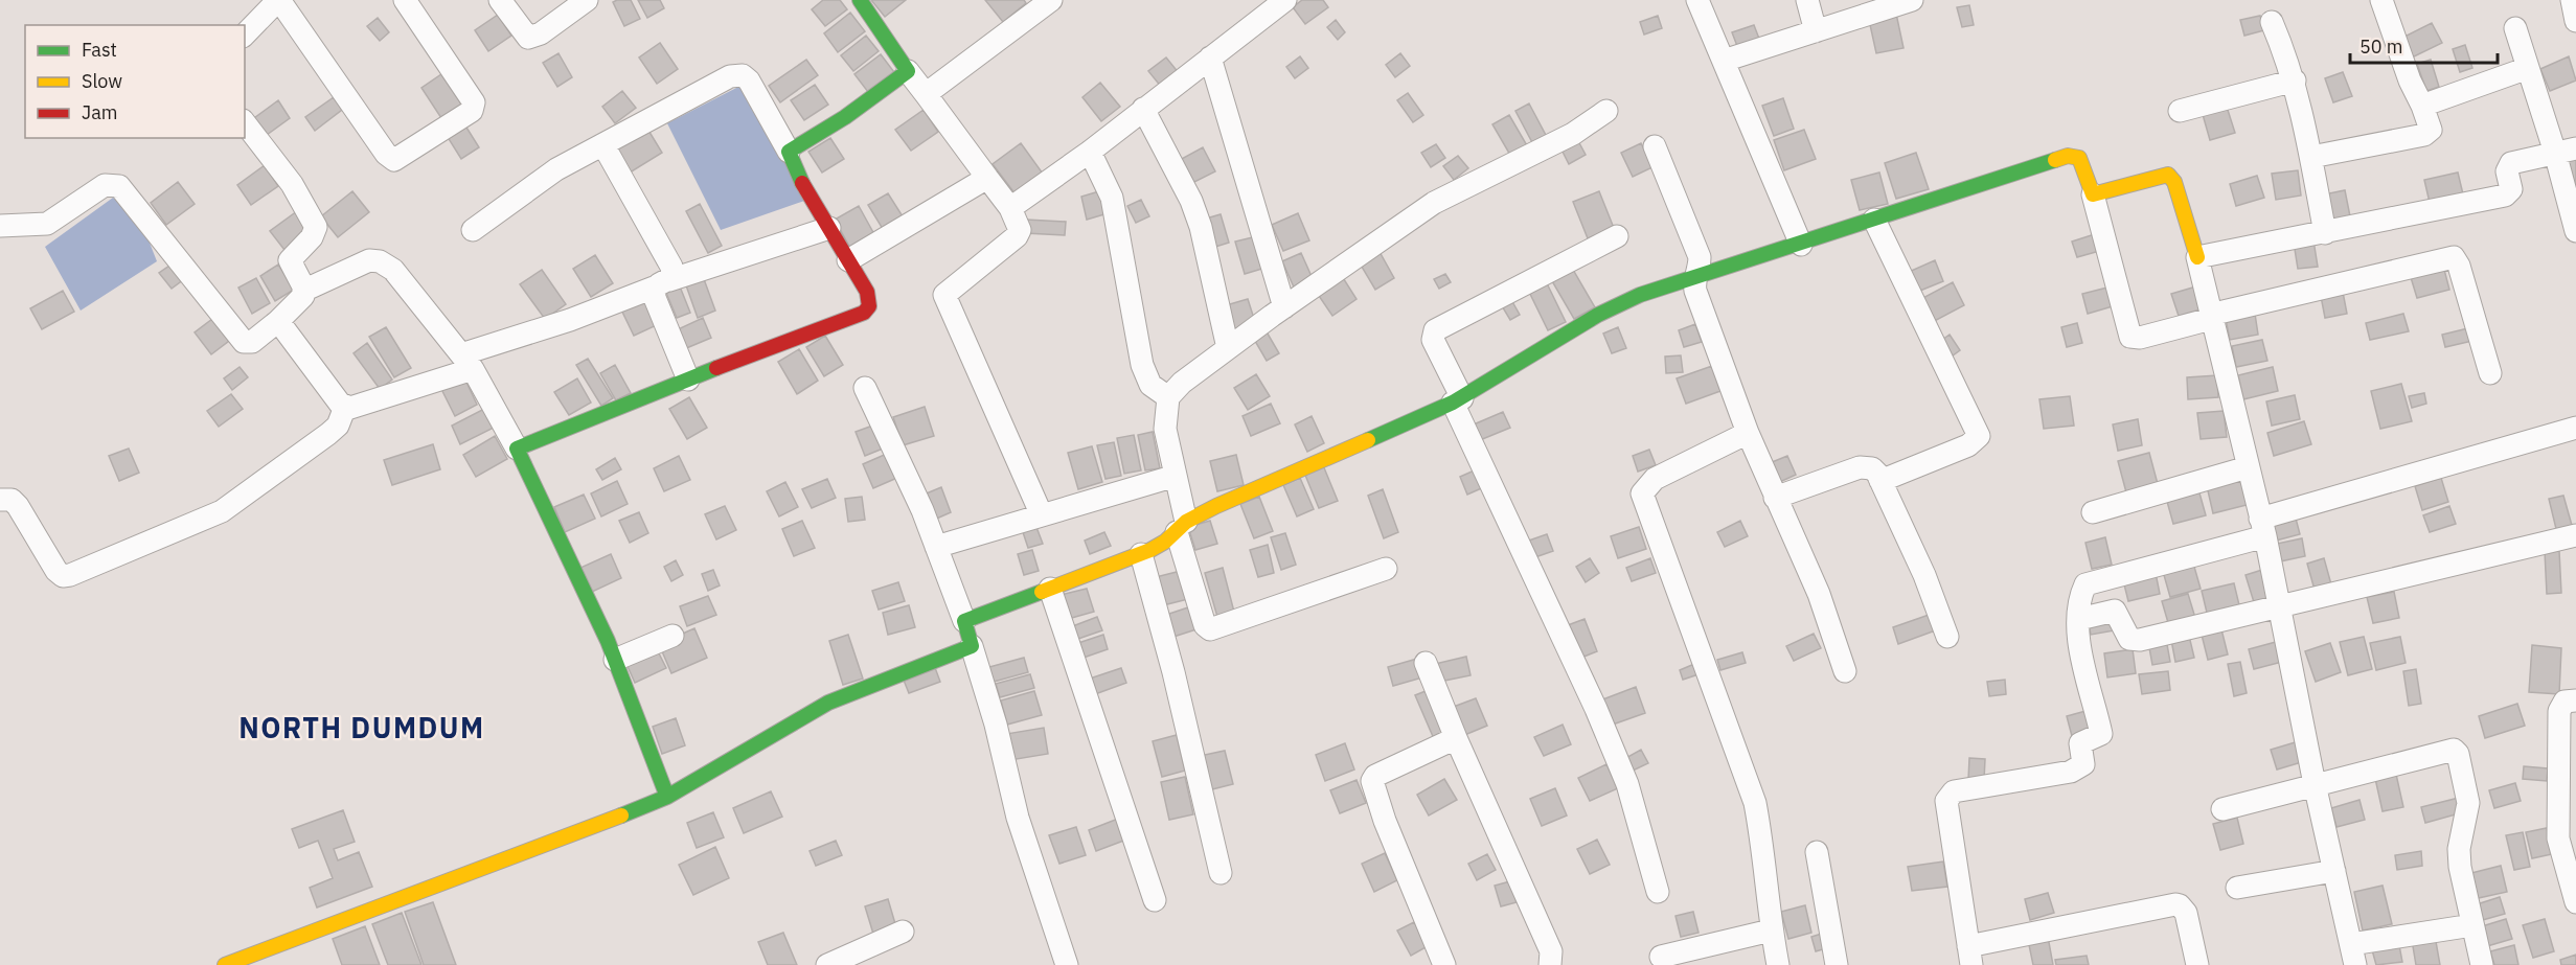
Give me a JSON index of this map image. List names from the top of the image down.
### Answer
{
  "districts": ["NORTH DUMDUM"],
  "legend": ["Fast", "Slow", "Jam"],
  "scale_bar": "50 m"
}
